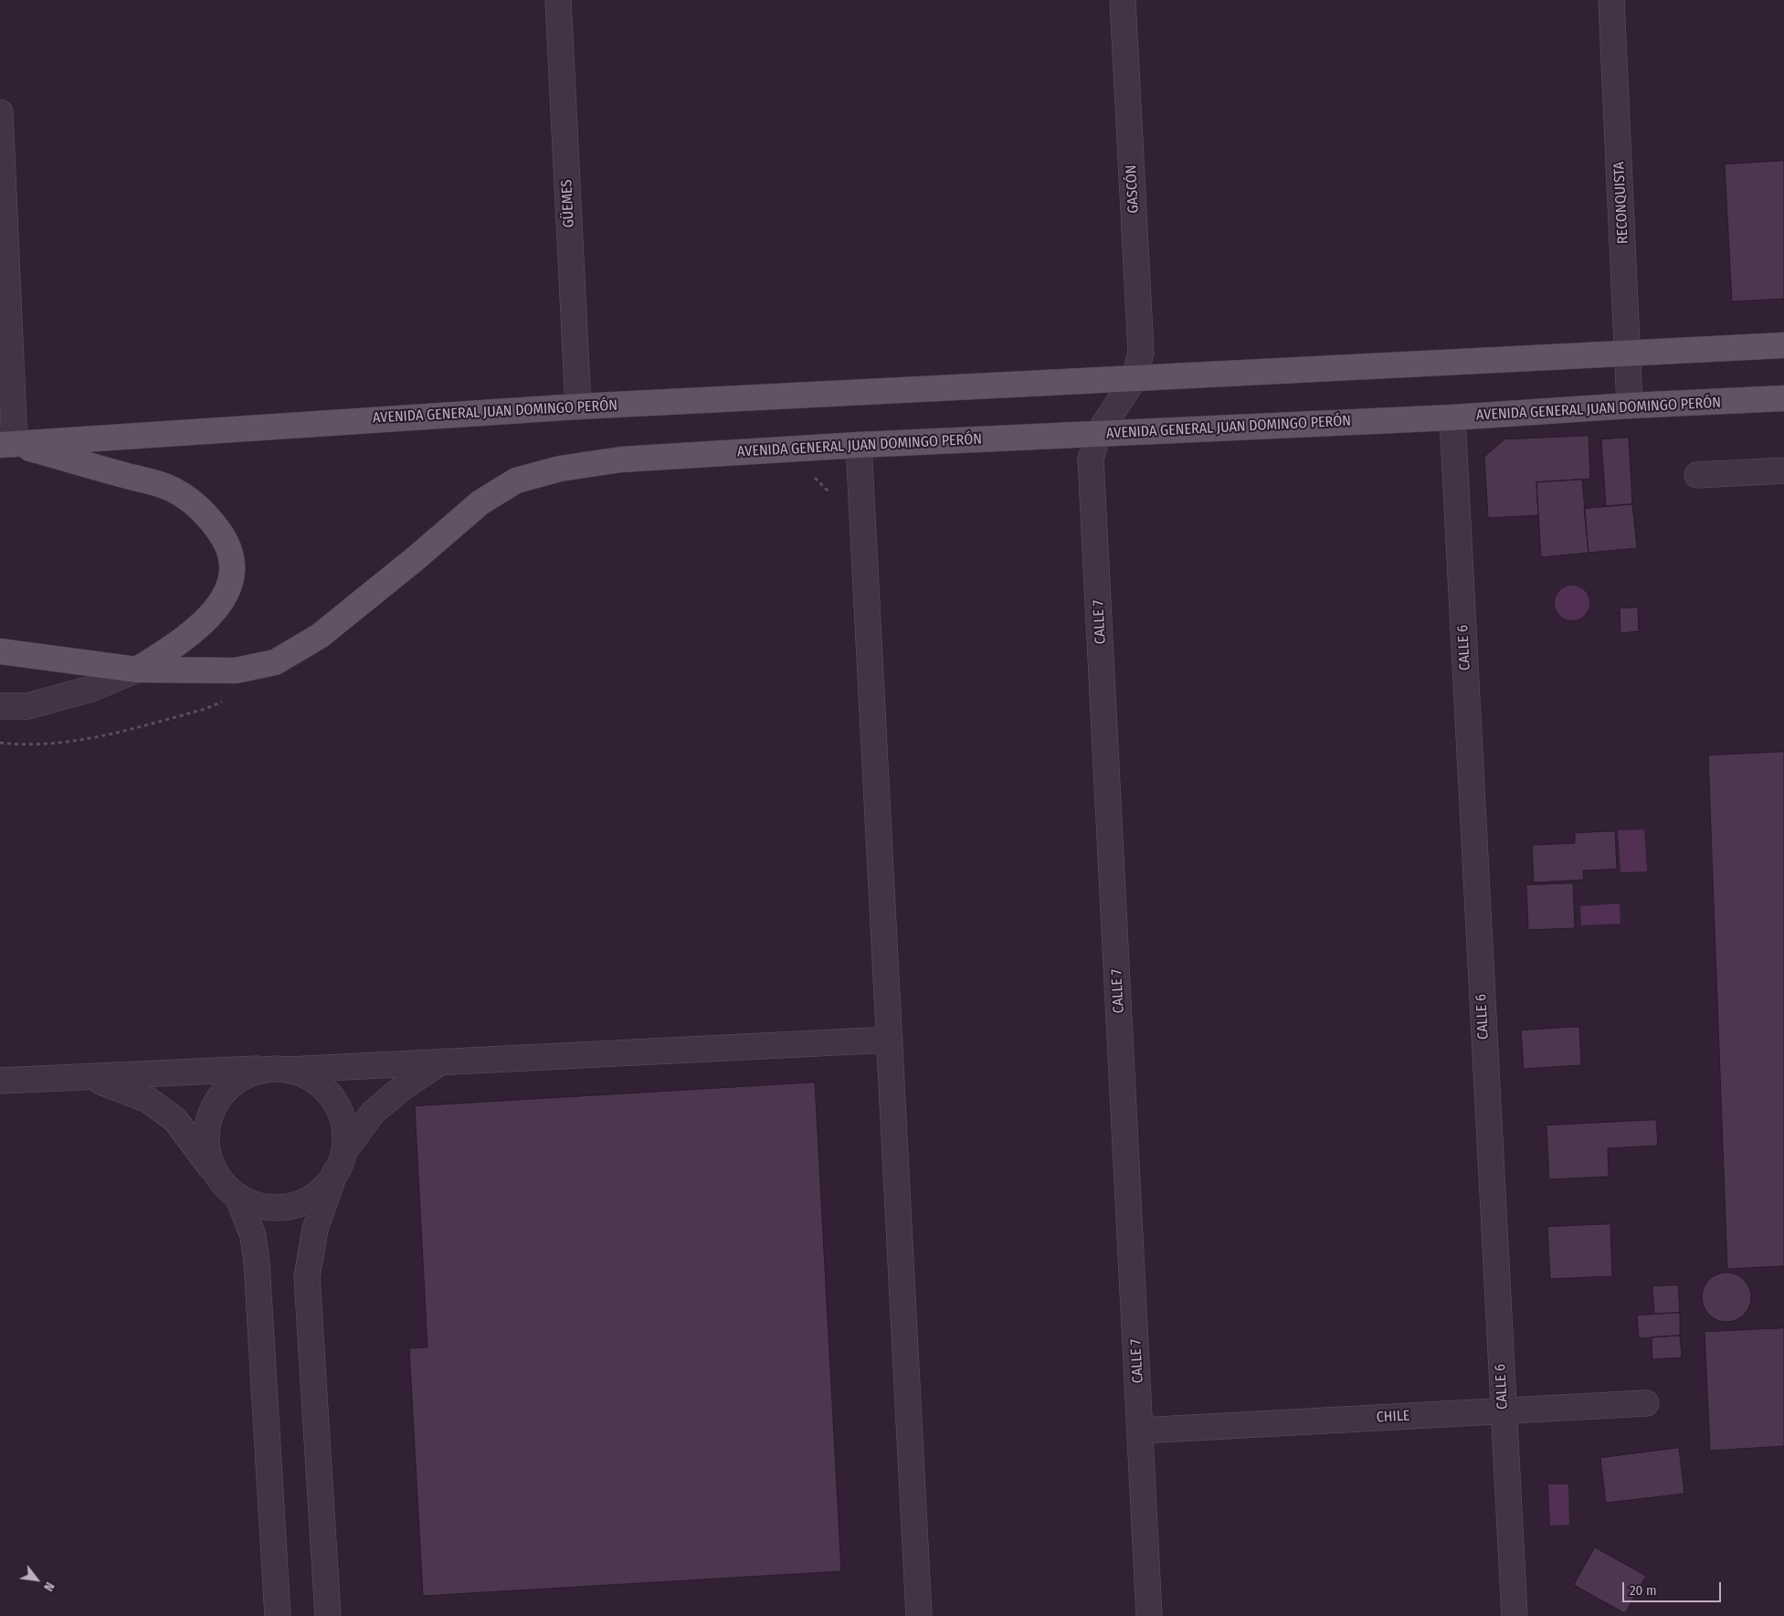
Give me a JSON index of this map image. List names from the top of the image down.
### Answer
{
  "streets": {
    "main road": ["AVENIDA GENERAL JUAN DOMINGO PERÓN"],
    "street": [
      "GASCÓN",
      "RECONQUISTA",
      "GÜEMES",
      "CALLE 7",
      "CALLE 6",
      "CHILE"
    ]
  },
  "crossings": [
    ["GASCÓN", "AVENIDA GENERAL JUAN DOMINGO PERÓN"],
    ["GASCÓN", "CALLE 7"],
    ["RECONQUISTA", "AVENIDA GENERAL JUAN DOMINGO PERÓN"],
    ["GÜEMES", "AVENIDA GENERAL JUAN DOMINGO PERÓN"],
    ["AVENIDA GENERAL JUAN DOMINGO PERÓN", "CALLE 7"],
    ["AVENIDA GENERAL JUAN DOMINGO PERÓN", "CALLE 6"],
    ["CALLE 7", "CHILE"],
    ["CALLE 6", "CHILE"]
  ],
  "scale_bar": "20 m",
  "north": "bottom right"
}
